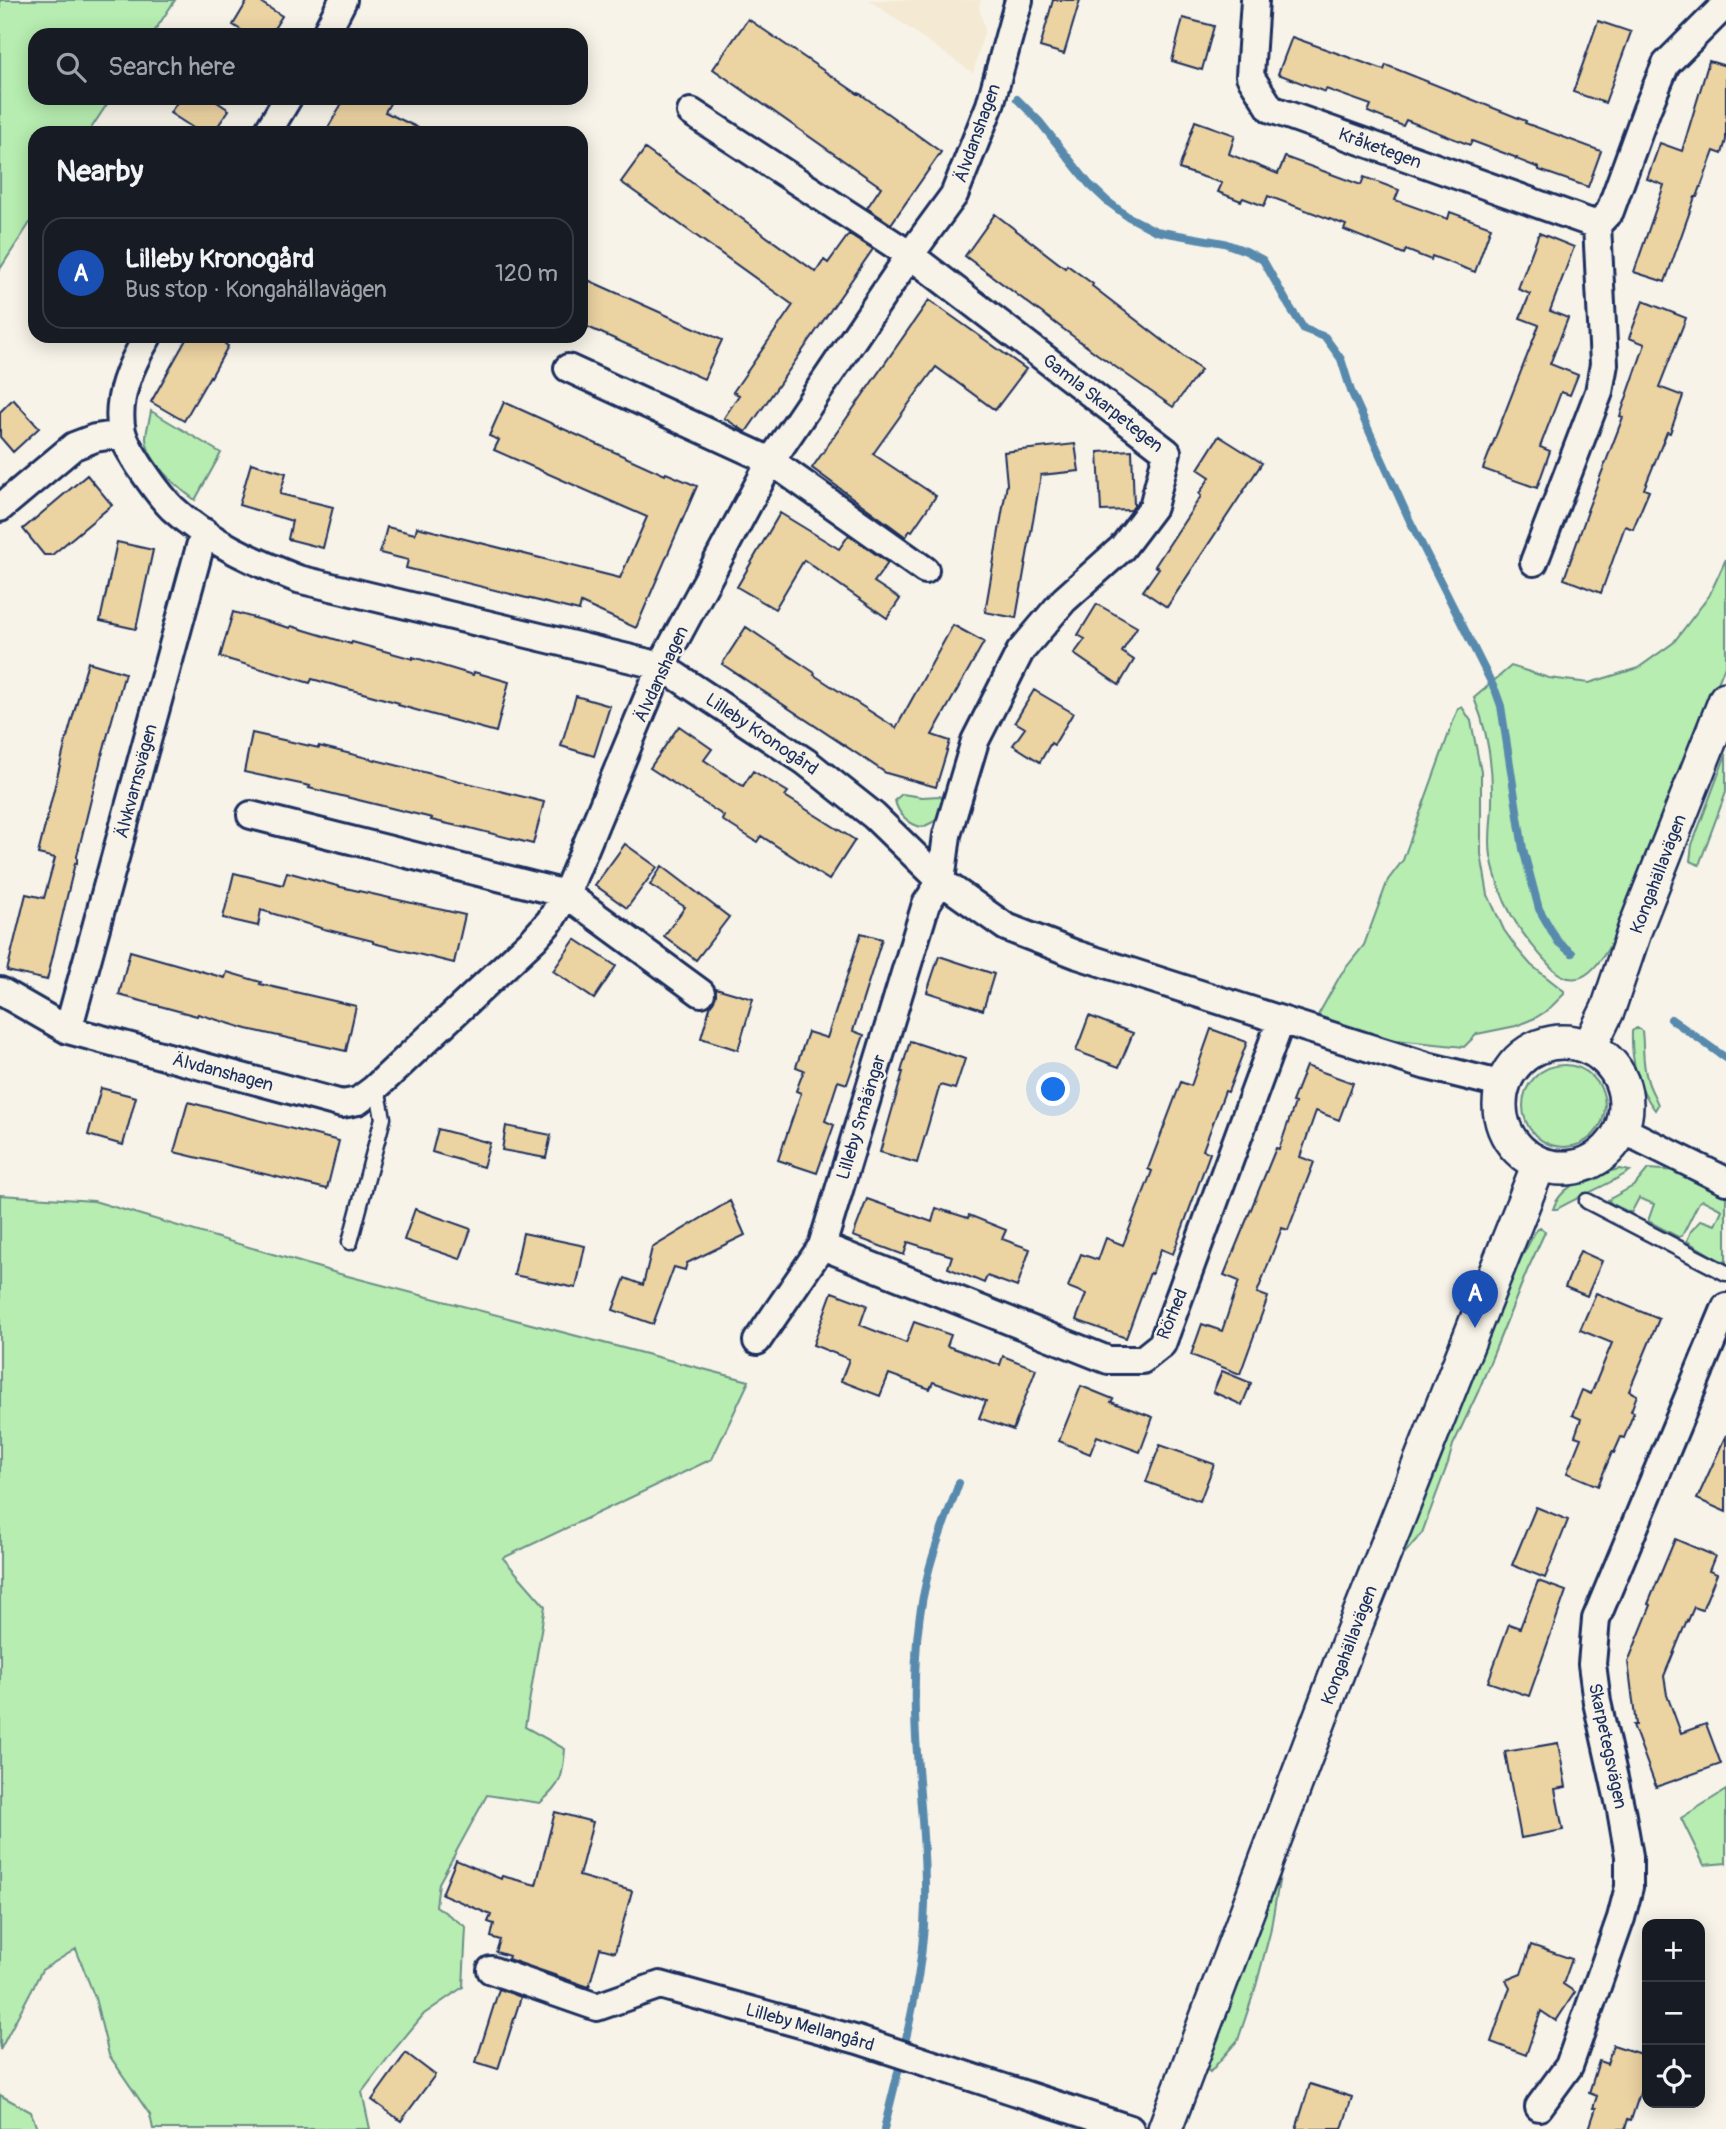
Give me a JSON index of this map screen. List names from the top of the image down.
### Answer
{
  "streets": {
    "street": [
      "Älvdanshagen",
      "Kråketegen",
      "Gamla Skarpetegen",
      "Lilleby Kronogård",
      "Älvkvarnsvägen",
      "Kongahällavägen",
      "Lilleby Småängar",
      "Rörhed",
      "Skarpetegsvägen",
      "Lilleby Mellangård"
    ]
  },
  "crossings": [
    ["Älvdanshagen", "Gamla Skarpetegen"],
    ["Älvdanshagen", "Lilleby Kronogård"],
    ["Älvdanshagen", "Älvkvarnsvägen"],
    ["Gamla Skarpetegen", "Lilleby Kronogård"],
    ["Gamla Skarpetegen", "Lilleby Småängar"],
    ["Lilleby Kronogård", "Älvkvarnsvägen"],
    ["Lilleby Kronogård", "Kongahällavägen"],
    ["Lilleby Kronogård", "Lilleby Småängar"],
    ["Lilleby Kronogård", "Rörhed"],
    ["Lilleby Småängar", "Rörhed"]
  ],
  "page": {
    "search": "Search here",
    "heading": "Nearby",
    "list": [
      {
        "mark": "A",
        "name": "Lilleby Kronogård",
        "note": "Bus stop · Kongahällavägen",
        "value": "120 m"
      }
    ],
    "pins": "A",
    "map_buttons": ["+", "−"]
  }
}
